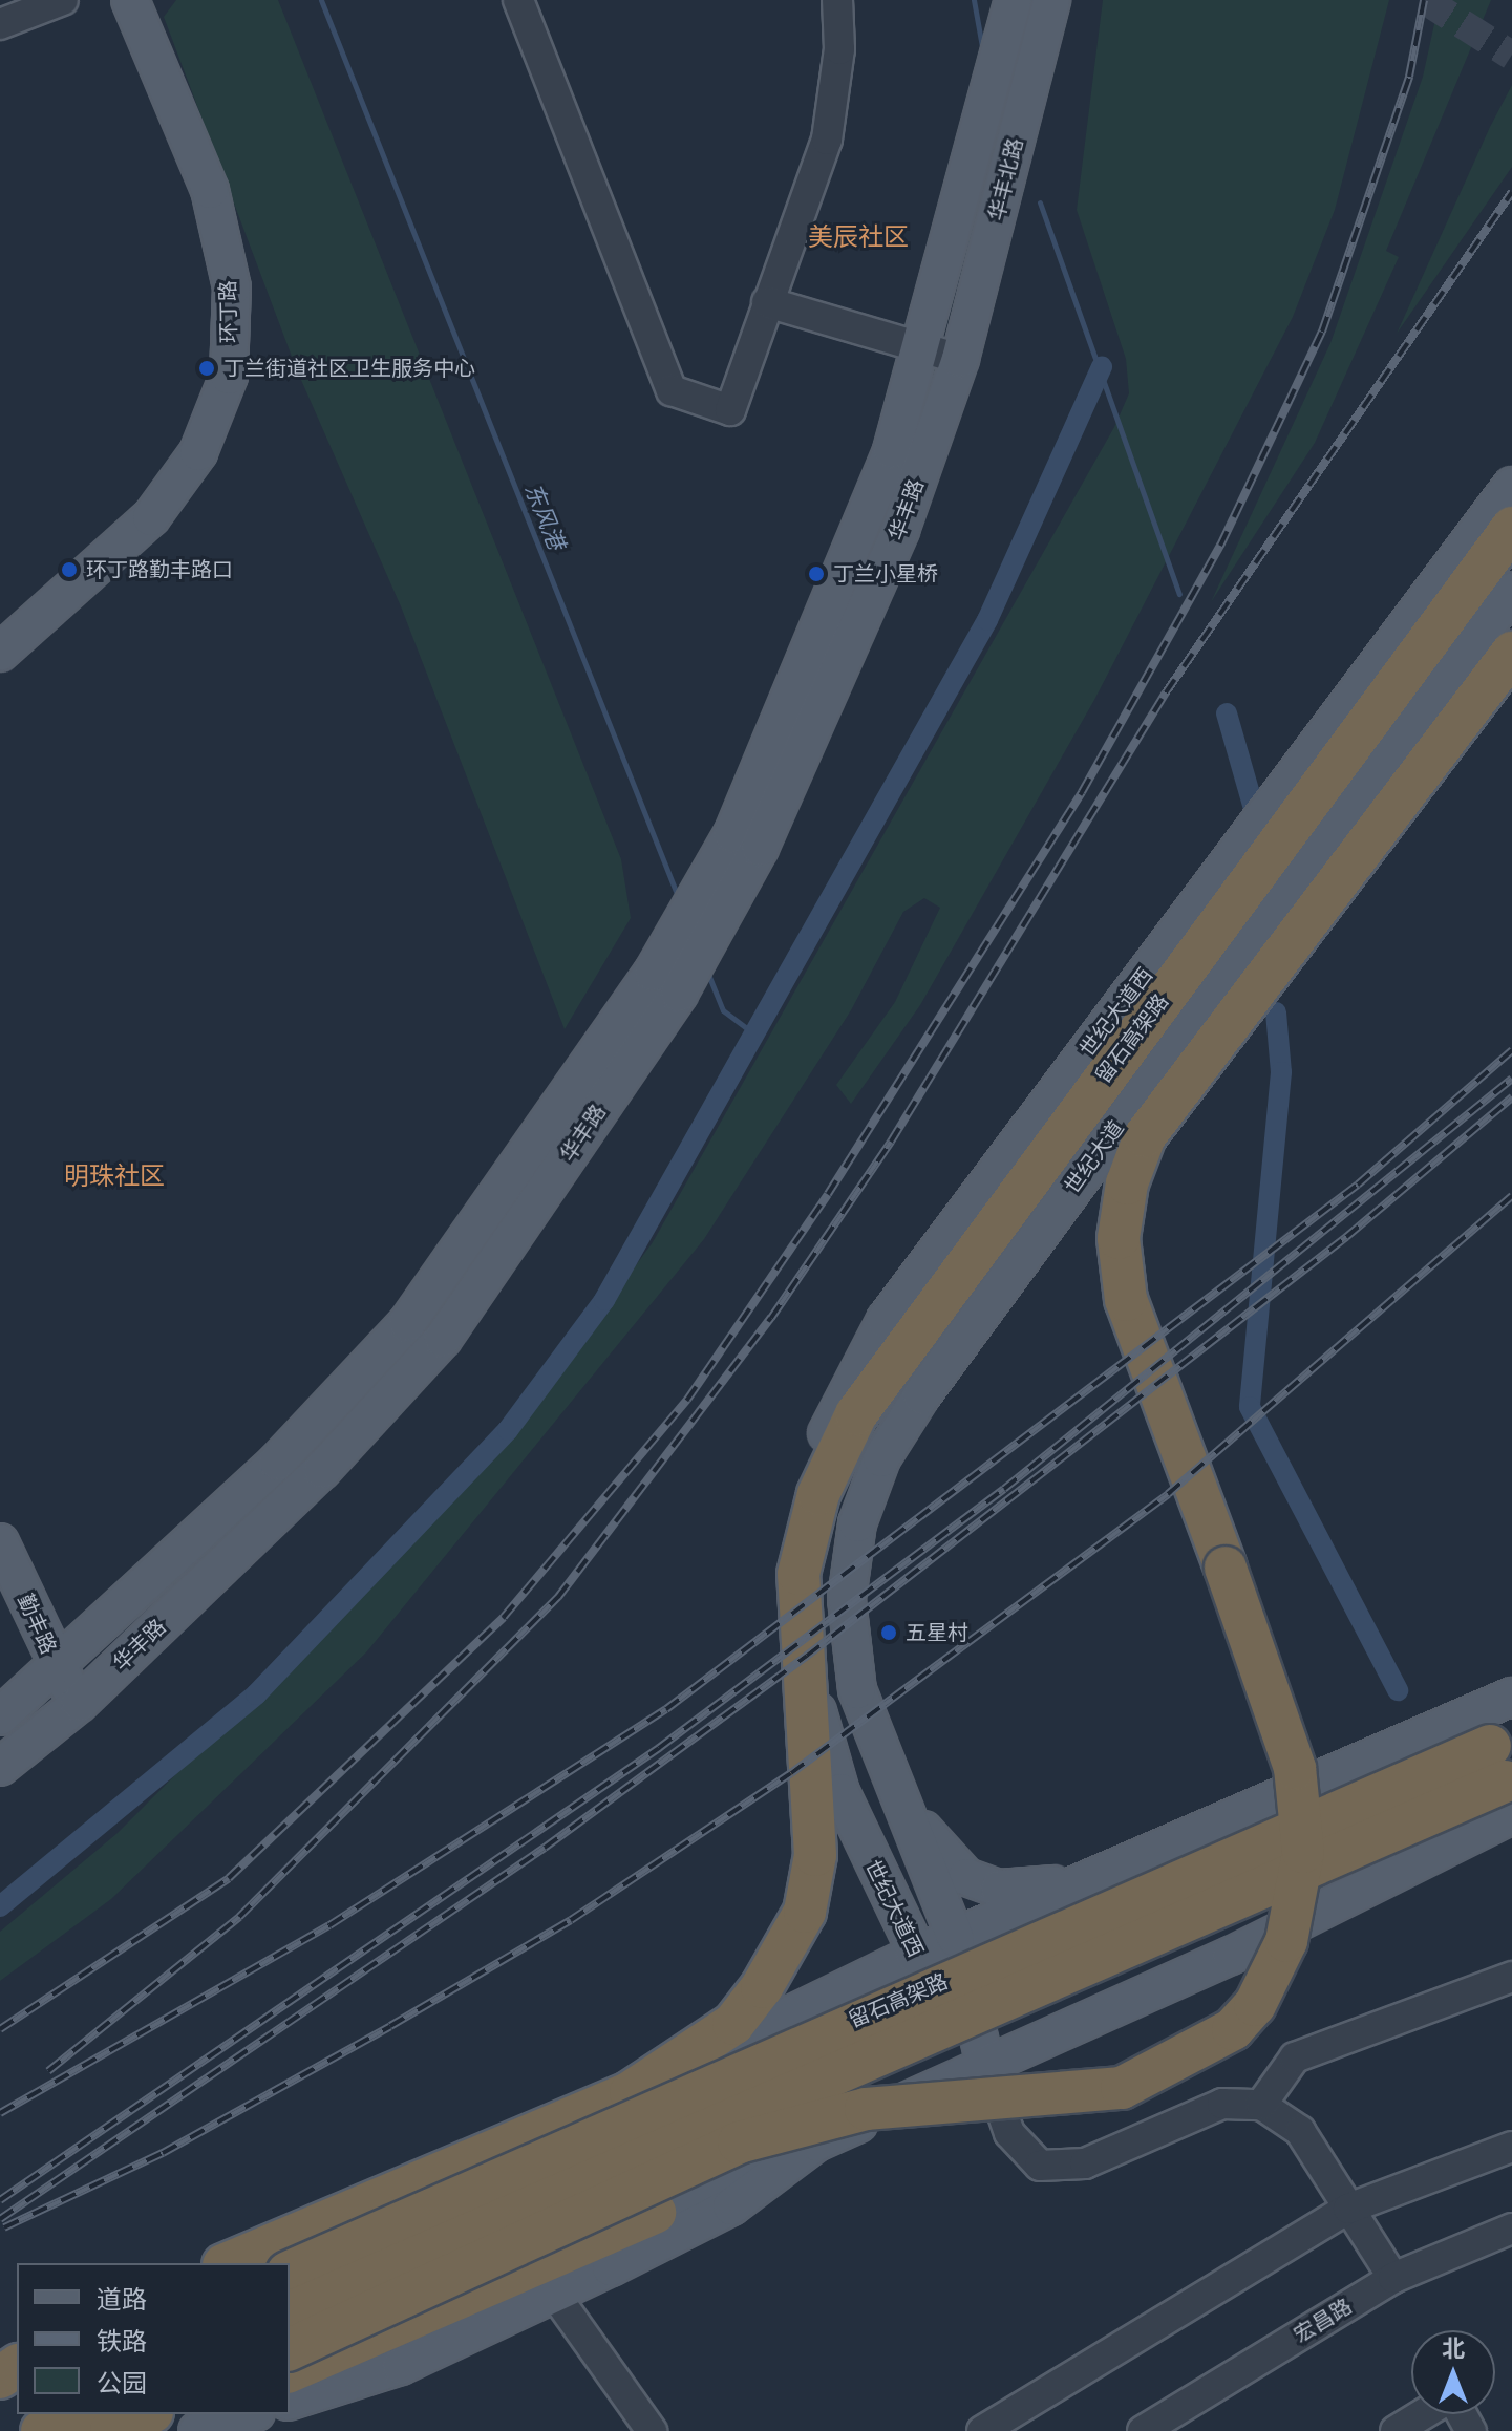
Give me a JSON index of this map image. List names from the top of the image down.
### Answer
{
  "streets": {
    "highway": ["留石高架路"],
    "main road": [
      "华丰北路",
      "环丁路",
      "华丰路",
      "世纪大道西",
      "世纪大道",
      "勤丰路"
    ],
    "street": ["宏昌路"]
  },
  "crossings": [
    ["华丰北路", "华丰路"],
    ["华丰路", "勤丰路"],
    ["世纪大道西", "留石高架路"],
    ["世纪大道西", "世纪大道"]
  ],
  "districts": ["美辰社区", "明珠社区"],
  "water": ["东风港"],
  "places": [
    "丁兰街道社区卫生服务中心",
    "环丁路勤丰路口",
    "丁兰小星桥",
    "五星村"
  ],
  "legend": ["道路", "铁路", "公园"],
  "north": "top"
}
